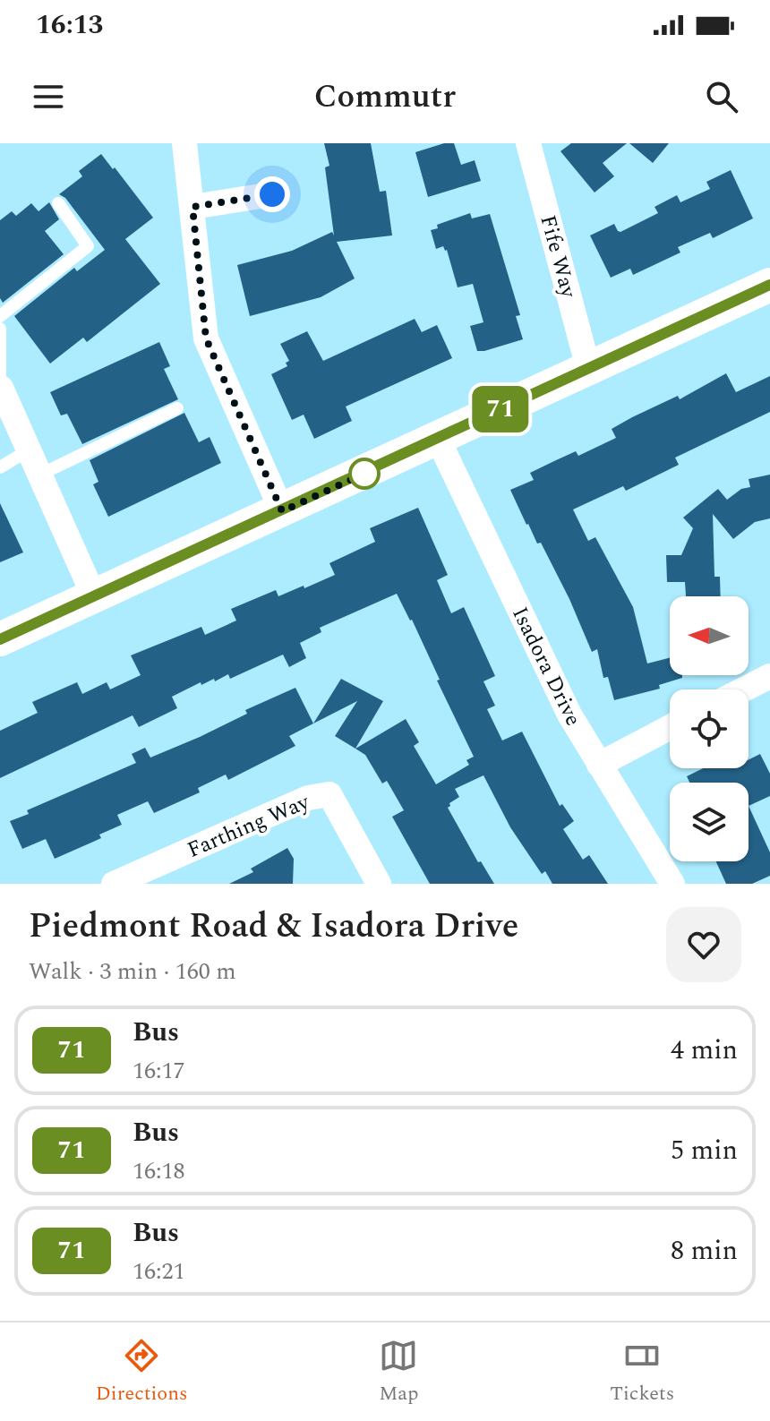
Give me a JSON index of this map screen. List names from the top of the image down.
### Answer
{
  "streets": {
    "street": ["Fife Way", "Isadora Drive", "Farthing Way"]
  },
  "lines": ["bus line 71"],
  "north": "left",
  "page": {
    "status": "16:13",
    "header": "Commutr",
    "on_map": "71",
    "heading": ["Piedmont Road & Isadora Drive", "Walk · 3 min · 160 m"],
    "list": [
      {
        "mark": "71",
        "name": "Bus",
        "note": "16:17",
        "value": "4 min"
      },
      {
        "mark": "71",
        "name": "Bus",
        "note": "16:18",
        "value": "5 min"
      },
      {
        "mark": "71",
        "name": "Bus",
        "note": "16:21",
        "value": "8 min"
      }
    ],
    "tabs": ["Directions", "Map", "Tickets"]
  }
}
